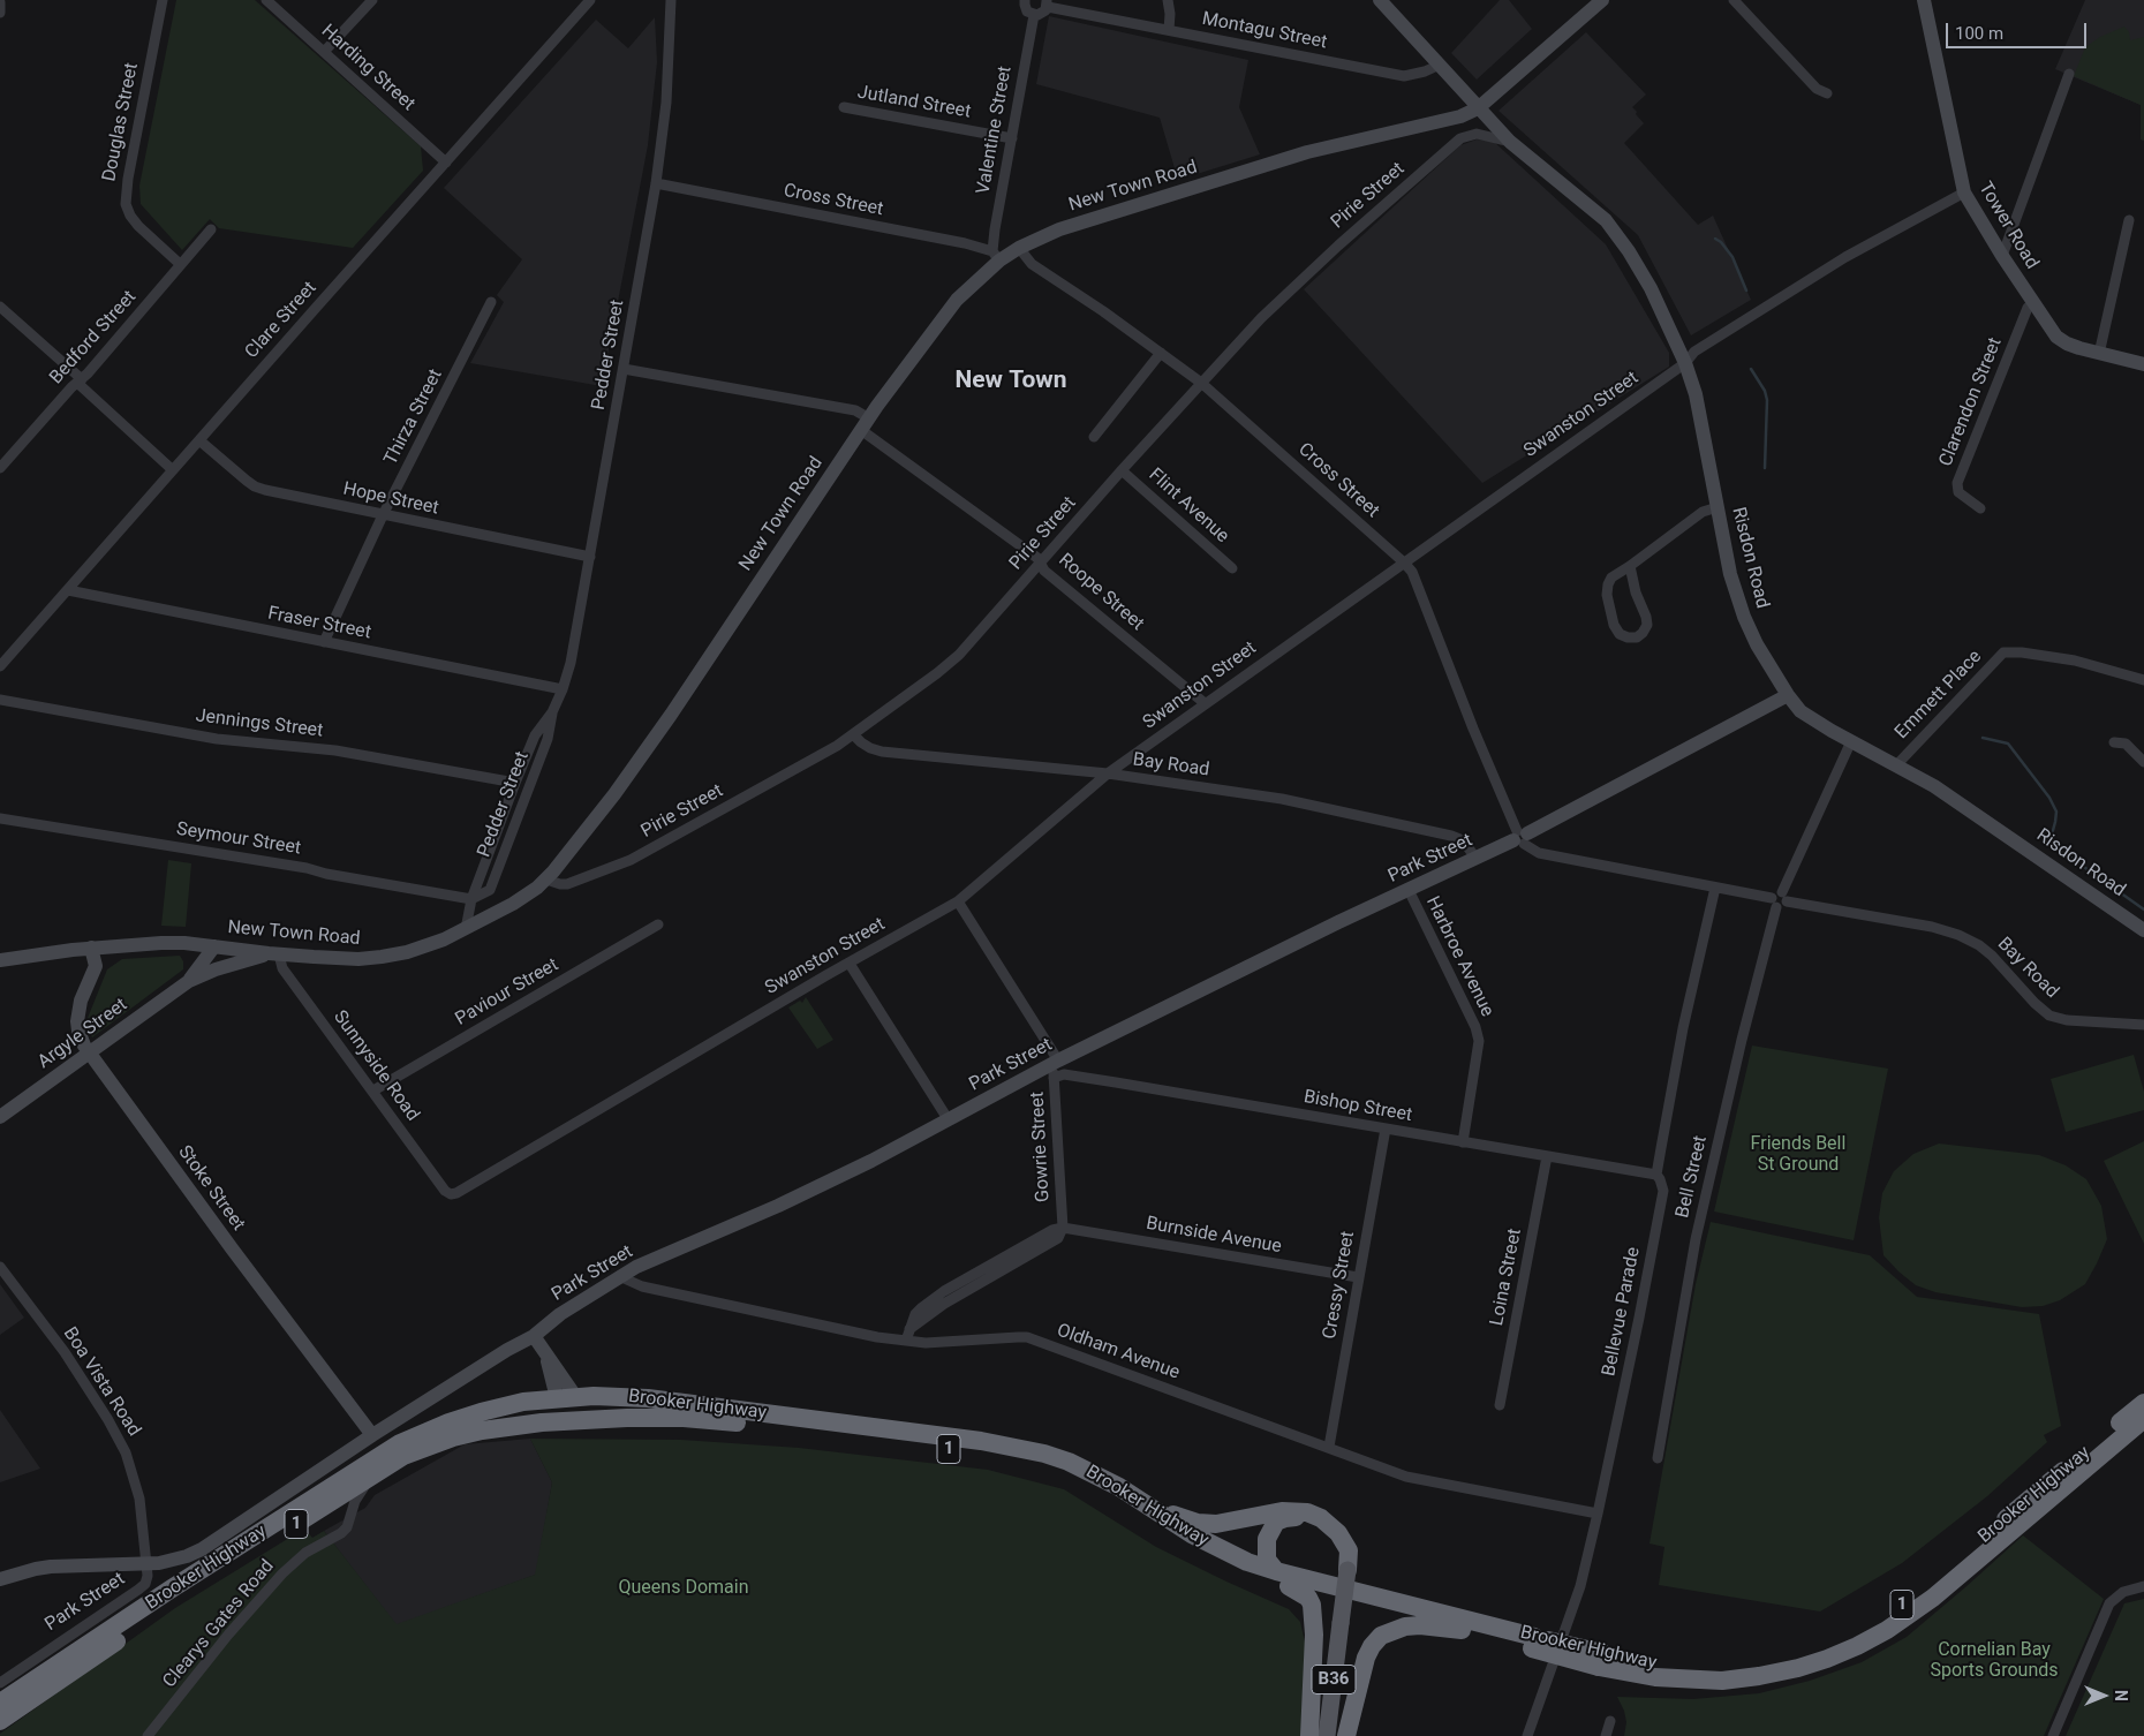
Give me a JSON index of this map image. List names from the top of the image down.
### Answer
{
  "streets": {
    "highway": ["Brooker Highway", "1"],
    "main road": ["B36"],
    "street": [
      "Montagu Street",
      "Harding Street",
      "Jutland Street",
      "Douglas Street",
      "Valentine Street",
      "New Town Road",
      "Pirie Street",
      "Cross Street",
      "Tower Road",
      "Clare Street",
      "Bedford Street",
      "Pedder Street",
      "Clarendon Street",
      "Swanston Street",
      "Thirza Street",
      "Hope Street",
      "Flint Avenue",
      "Risdon Road",
      "Roope Street",
      "Fraser Street",
      "Emmett Place",
      "Jennings Street",
      "Bay Road",
      "Seymour Street",
      "Park Street",
      "Harbroe Avenue",
      "Paviour Street",
      "Argyle Street",
      "Sunnyside Road",
      "Bishop Street",
      "Gowrie Street",
      "Bell Street",
      "Stoke Street",
      "Burnside Avenue",
      "Loina Street",
      "Cressy Street",
      "Bellevue Parade",
      "Oldham Avenue",
      "Boa Vista Road",
      "Clearys Gates Road"
    ]
  },
  "crossings": [
    ["Montagu Street", "Risdon Road"],
    ["Harding Street", "Clare Street"],
    ["Jutland Street", "Valentine Street"],
    ["Douglas Street", "Bedford Street"],
    ["Valentine Street", "New Town Road"],
    ["Valentine Street", "Cross Street"],
    ["New Town Road", "Pirie Street"],
    ["New Town Road", "Cross Street"],
    ["New Town Road", "Pedder Street"],
    ["New Town Road", "Risdon Road"],
    ["New Town Road", "Roope Street"],
    ["New Town Road", "Argyle Street"],
    ["New Town Road", "Sunnyside Road"],
    ["New Town Road", "Stoke Street"],
    ["Pirie Street", "Cross Street"],
    ["Pirie Street", "Flint Avenue"],
    ["Pirie Street", "Risdon Road"],
    ["Pirie Street", "Roope Street"],
    ["Pirie Street", "Bay Road"],
    ["Cross Street", "Pedder Street"],
    ["Cross Street", "Swanston Street"],
    ["Cross Street", "Park Street"],
    ["Tower Road", "Clarendon Street"],
    ["Tower Road", "Swanston Street"],
    ["Clare Street", "Hope Street"],
    ["Clare Street", "Fraser Street"],
    ["Pedder Street", "Hope Street"],
    ["Pedder Street", "Roope Street"],
    ["Pedder Street", "Fraser Street"],
    ["Pedder Street", "Jennings Street"],
    ["Pedder Street", "Seymour Street"],
    ["Swanston Street", "Risdon Road"],
    ["Swanston Street", "Roope Street"],
    ["Swanston Street", "Bay Road"],
    ["Swanston Street", "Sunnyside Road"],
    ["Thirza Street", "Hope Street"],
    ["Thirza Street", "Fraser Street"],
    ["Risdon Road", "Emmett Place"],
    ["Risdon Road", "Park Street"],
    ["Bay Road", "Park Street"],
    ["Park Street", "Harbroe Avenue"],
    ["Park Street", "Bishop Street"],
    ["Park Street", "Gowrie Street"],
    ["Park Street", "Stoke Street"],
    ["Park Street", "Oldham Avenue"],
    ["Park Street", "Boa Vista Road"],
    ["Harbroe Avenue", "Bishop Street"],
    ["Paviour Street", "Sunnyside Road"],
    ["Argyle Street", "Sunnyside Road"],
    ["Argyle Street", "Stoke Street"],
    ["Bishop Street", "Gowrie Street"],
    ["Bishop Street", "Loina Street"],
    ["Bishop Street", "Cressy Street"],
    ["Bishop Street", "Bellevue Parade"],
    ["Gowrie Street", "Burnside Avenue"],
    ["Burnside Avenue", "Cressy Street"],
    ["Cressy Street", "Oldham Avenue"],
    ["Bellevue Parade", "Oldham Avenue"],
    ["Brooker Highway", "Clearys Gates Road"]
  ],
  "districts": ["New Town"],
  "parks": ["Friends Bell St Ground", "Queens Domain", "Cornelian Bay Sports Grounds"],
  "scale_bar": "100 m",
  "north": "right"
}
